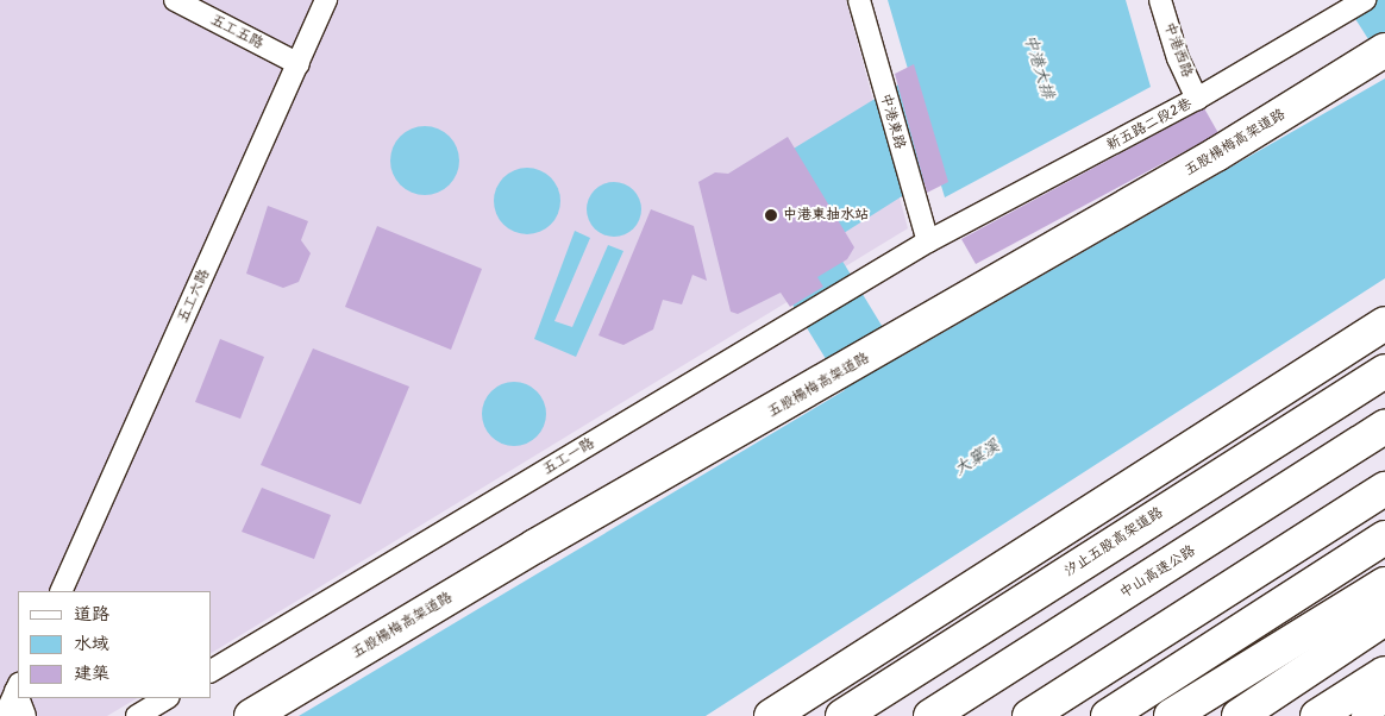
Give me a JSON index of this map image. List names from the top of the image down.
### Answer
{
  "streets": {
    "highway": ["五股楊梅高架道路", "汐止五股高架道路", "中山高速公路"],
    "street": [
      "五工五路",
      "中港西路",
      "中港東路",
      "新五路二段2巷",
      "五工六路",
      "五工一路"
    ]
  },
  "crossings": [
    ["五工五路", "五工六路"],
    ["中港西路", "新五路二段2巷"],
    ["中港東路", "新五路二段2巷"],
    ["中港東路", "五工一路"],
    ["新五路二段2巷", "五工一路"]
  ],
  "water": ["中港大排", "大窠溪"],
  "places": ["中港東抽水站"],
  "legend": ["道路", "水域", "建築"]
}
